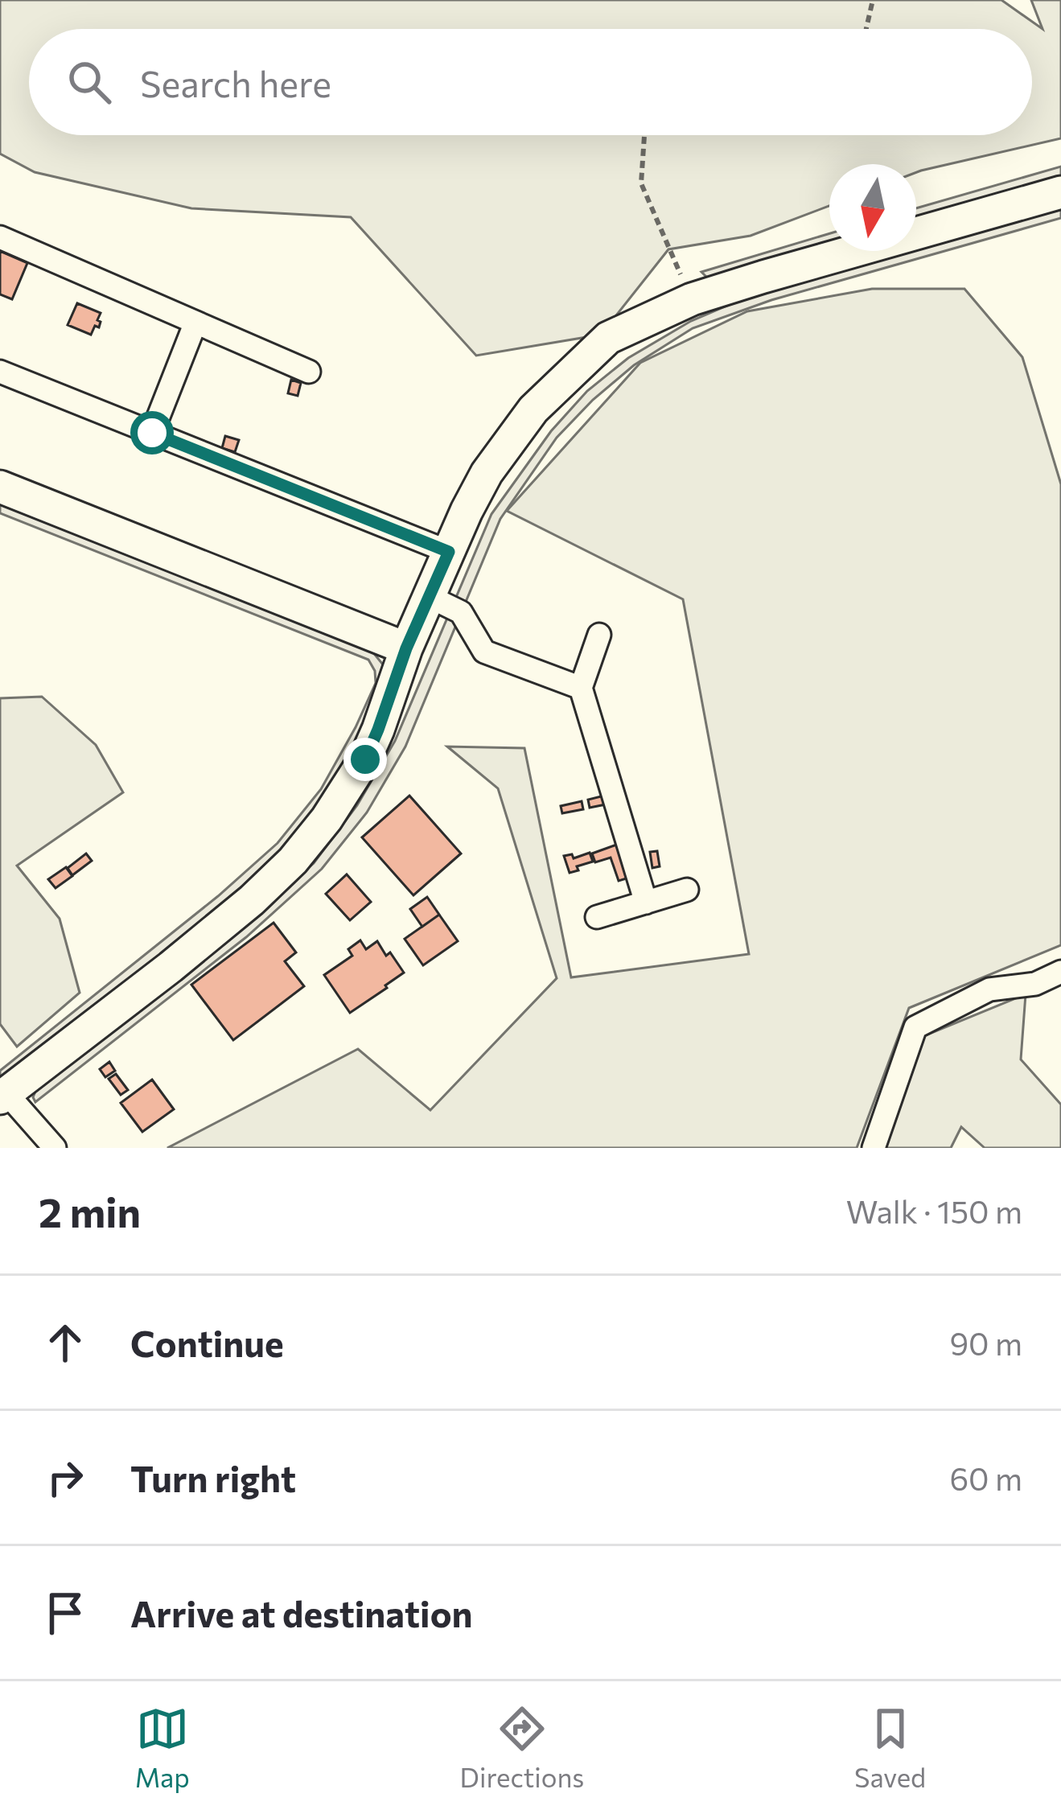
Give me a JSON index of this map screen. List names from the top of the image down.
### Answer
{
  "north": "bottom",
  "page": {
    "search": "Search here",
    "heading": ["2 min", "Walk · 150 m"],
    "list": [
      ["Continue", "90 m"],
      ["Turn right", "60 m"],
      "Arrive at destination"
    ],
    "nav": ["Map", "Directions", "Saved"]
  }
}
